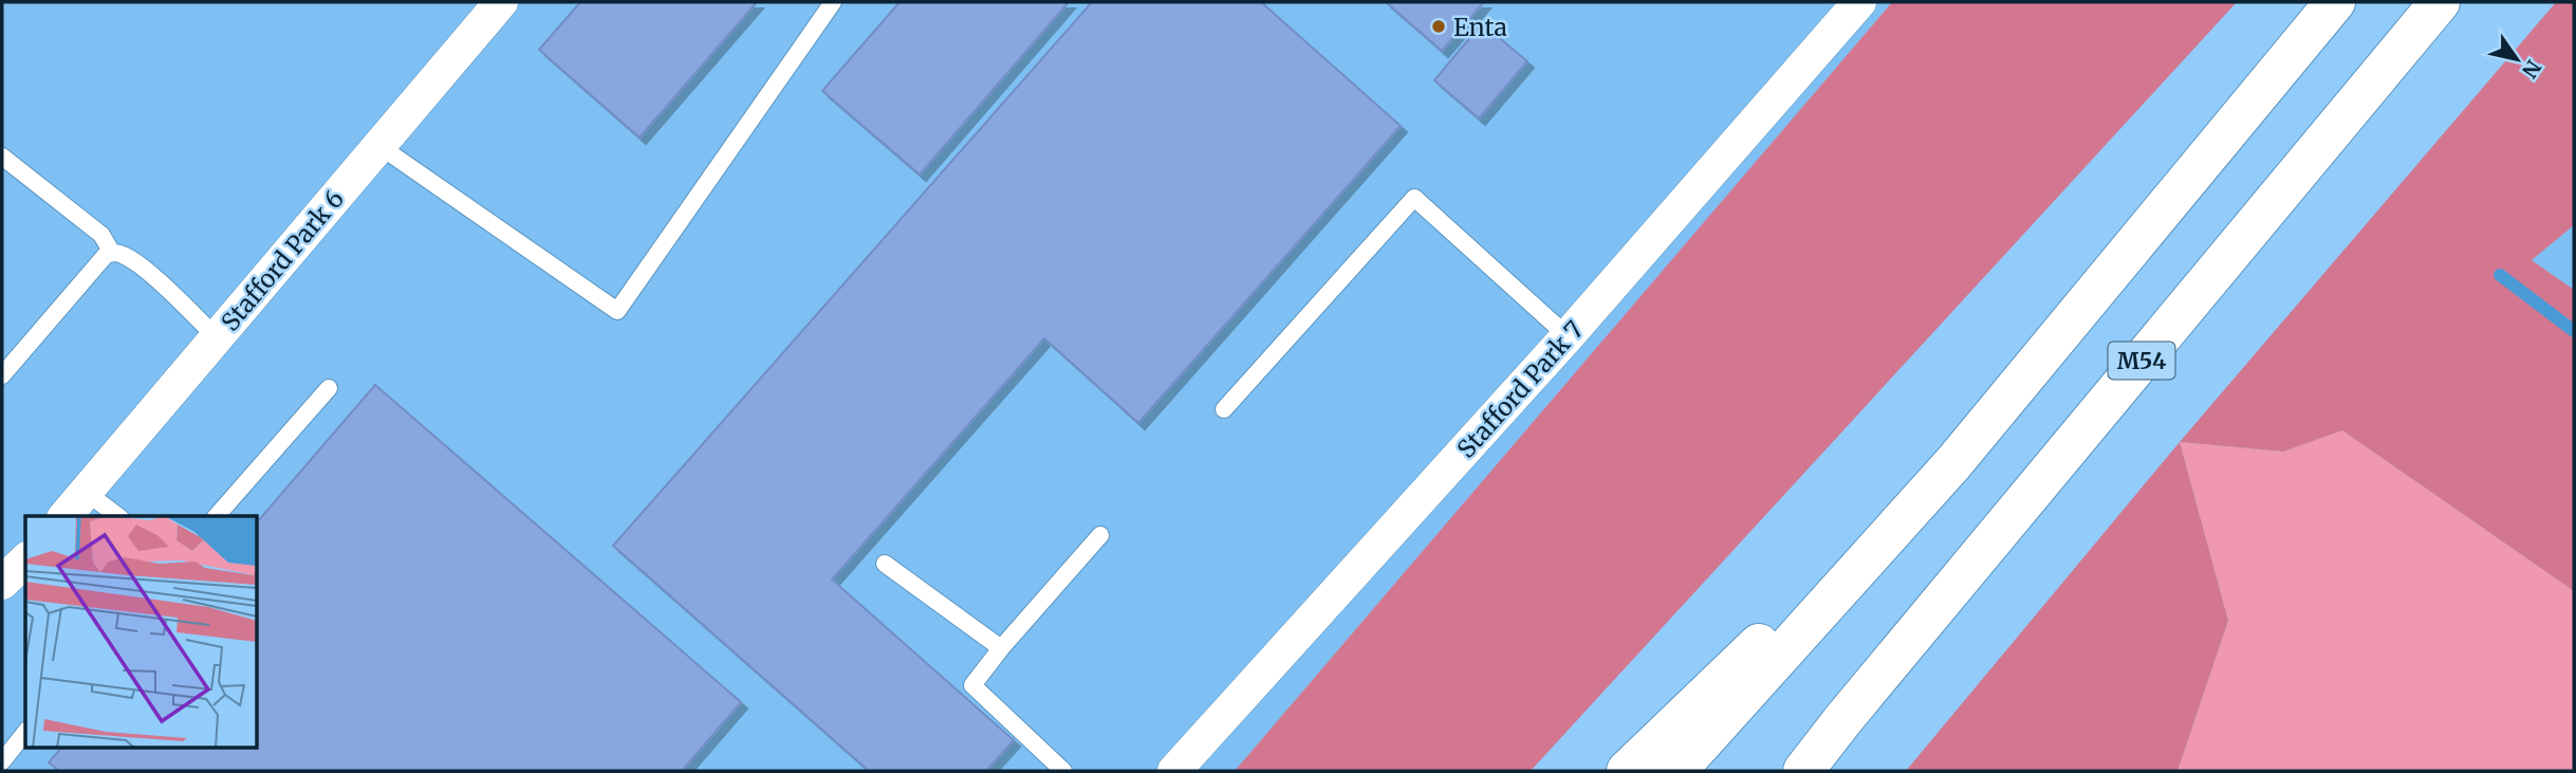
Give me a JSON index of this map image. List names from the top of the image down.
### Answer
{
  "streets": {
    "highway": ["M54"],
    "street": ["Stafford Park 6", "Stafford Park 7"]
  },
  "places": ["Enta"],
  "north": "bottom right"
}
